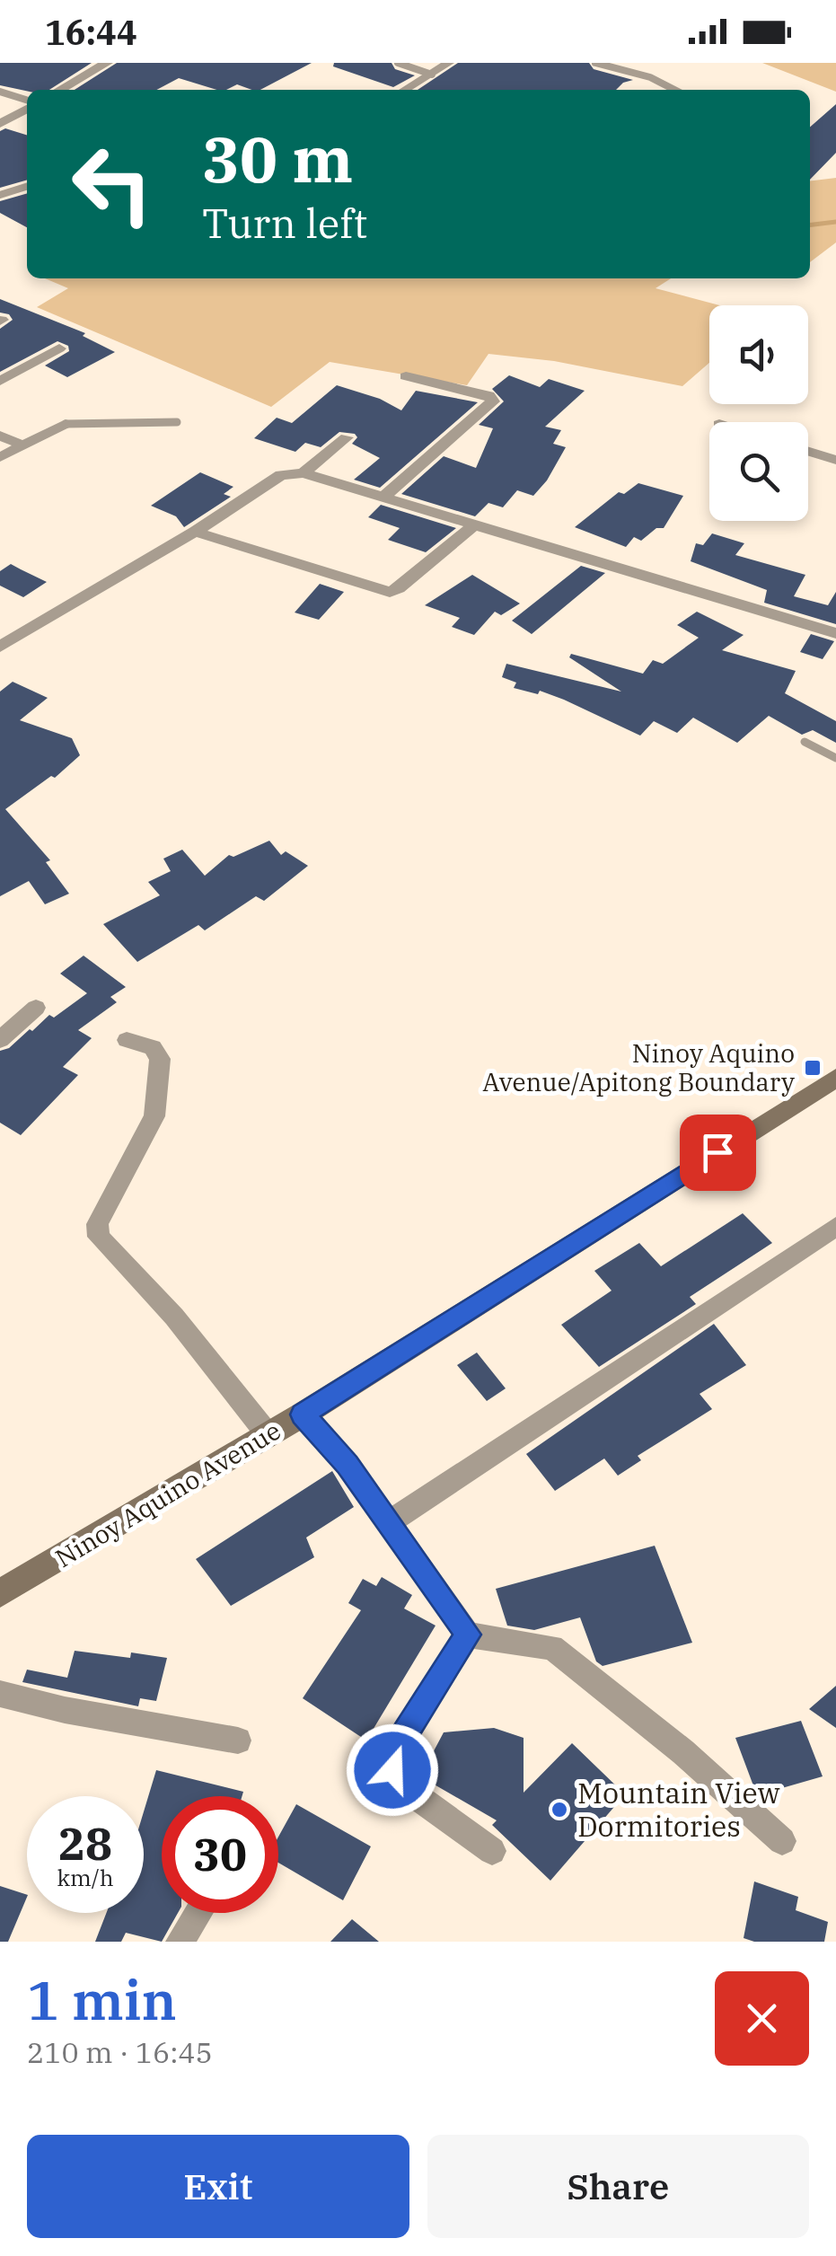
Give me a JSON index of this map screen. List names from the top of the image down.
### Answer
{
  "streets": {
    "main road": ["Ninoy Aquino Avenue"]
  },
  "places": {
    "transit": ["Ninoy Aquino Avenue/Apitong Boundary"],
    "other": ["Mountain View Dormitories"]
  },
  "page": {
    "status": "16:44",
    "turn": ["30 m", "Turn left"],
    "speed": "28 km/h",
    "limit": "30",
    "heading": ["1 min", "210 m · 16:45"],
    "buttons": ["Exit", "Share"]
  }
}
